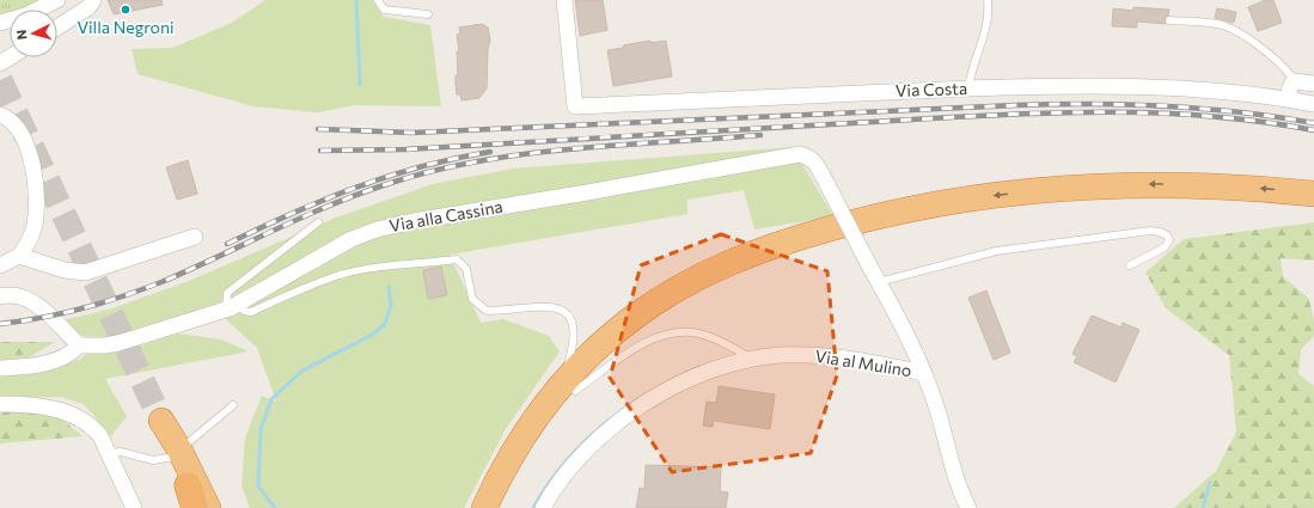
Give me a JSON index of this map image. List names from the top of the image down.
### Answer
{
  "streets": {
    "street": ["Via Costa", "Via alla Cassina", "Via al Mulino"]
  },
  "crossings": [
    ["Via alla Cassina", "Via al Mulino"]
  ],
  "places": ["Villa Negroni"],
  "north": "left"
}
